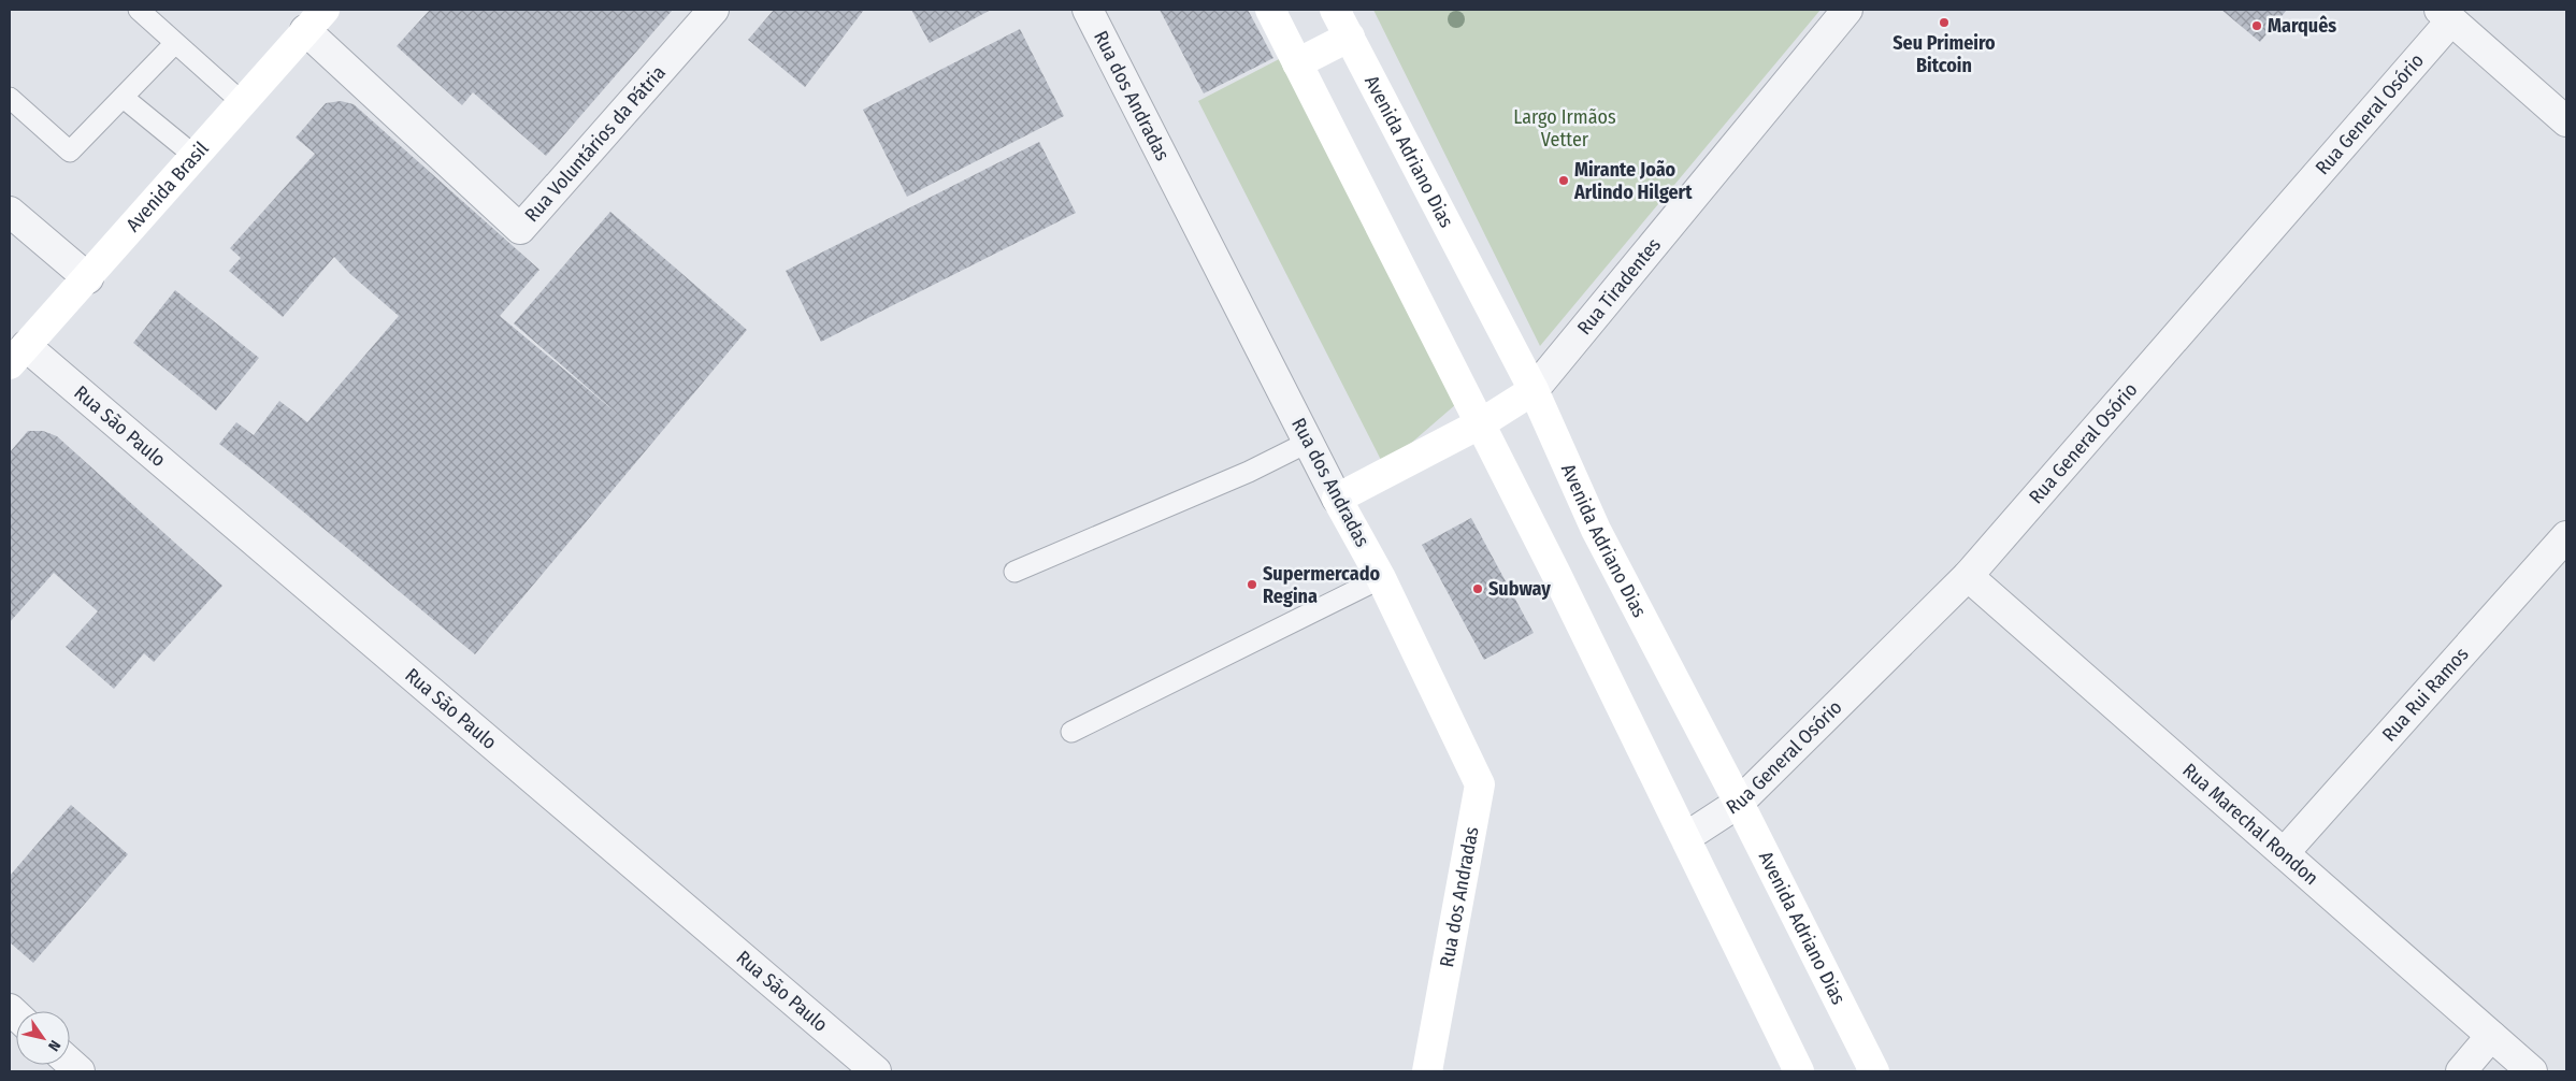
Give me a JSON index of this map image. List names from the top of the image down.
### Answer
{
  "streets": {
    "street": [
      "Rua dos Andradas",
      "Rua General Osório",
      "Rua Voluntários da Pátria",
      "Avenida Adriano Dias",
      "Avenida Brasil",
      "Rua Tiradentes",
      "Rua São Paulo",
      "Rua Rui Ramos",
      "Rua Marechal Rondon"
    ]
  },
  "crossings": [
    ["Rua dos Andradas", "Rua Tiradentes"],
    ["Rua General Osório", "Avenida Adriano Dias"],
    ["Rua General Osório", "Rua Marechal Rondon"],
    ["Rua Voluntários da Pátria", "Avenida Brasil"],
    ["Avenida Adriano Dias", "Rua Tiradentes"],
    ["Avenida Brasil", "Rua São Paulo"],
    ["Rua Rui Ramos", "Rua Marechal Rondon"]
  ],
  "parks": ["Largo Irmãos Vetter"],
  "places": [
    "Seu Primeiro Bitcoin",
    "Marquês",
    "Mirante João Arlindo Hilgert",
    "Supermercado Regina",
    "Subway"
  ],
  "north": "bottom right"
}
